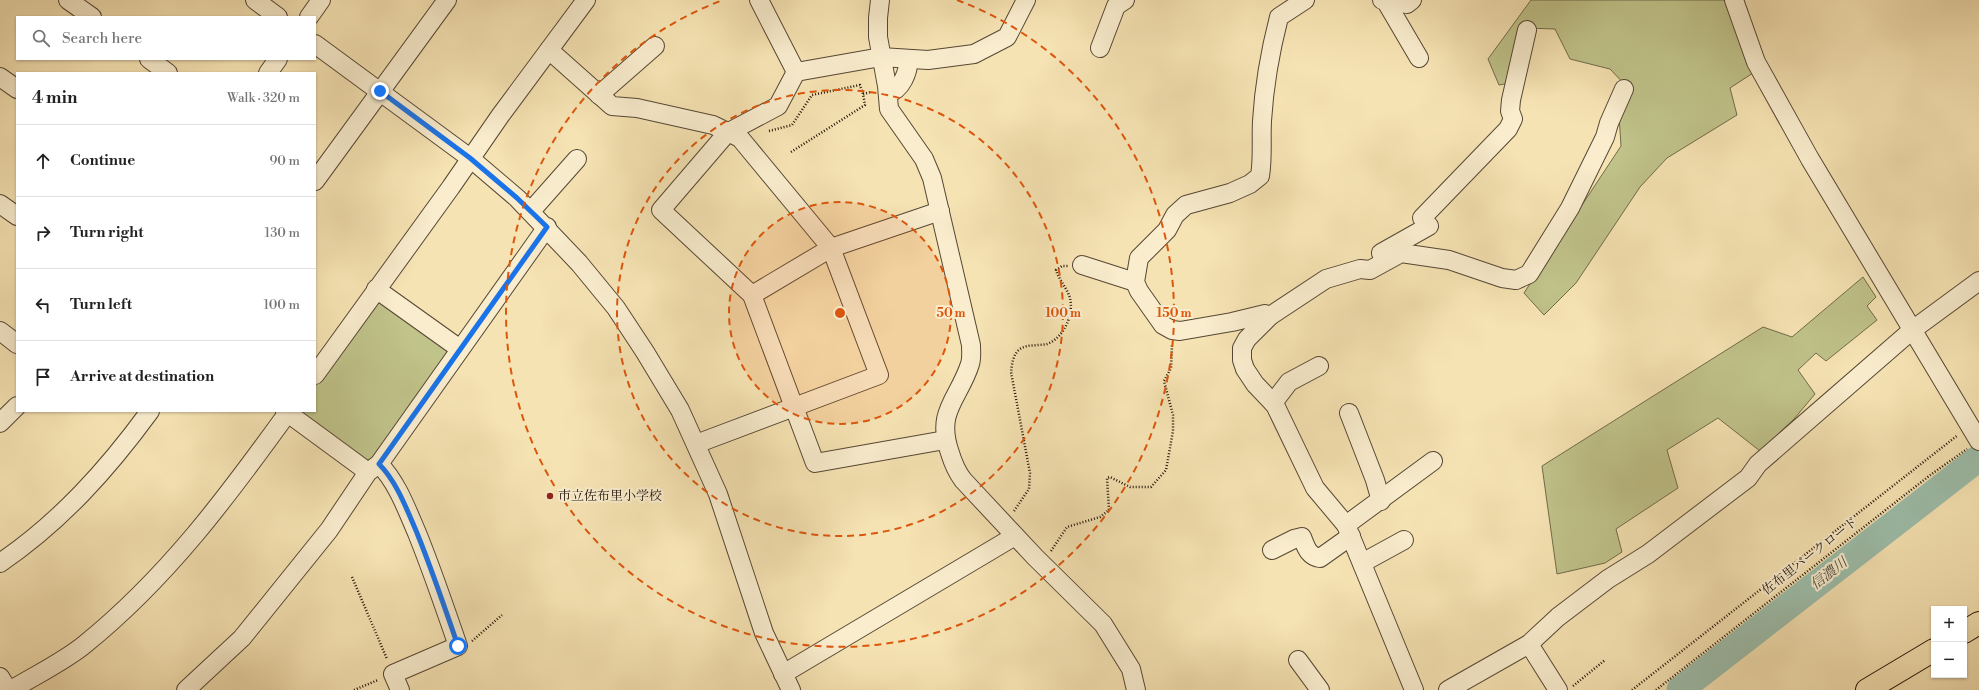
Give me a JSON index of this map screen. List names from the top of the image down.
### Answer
{
  "streets": {
    "path": ["佐布里パークロード"]
  },
  "water": ["信濃川"],
  "places": ["市立佐布里小学校"],
  "page": {
    "search": "Search here",
    "heading": ["4 min", "Walk · 320 m"],
    "list": [
      ["Continue", "90 m"],
      ["Turn right", "130 m"],
      ["Turn left", "100 m"],
      "Arrive at destination"
    ],
    "map_buttons": ["+", "−"]
  },
  "rings": ["50 m", "100 m", "150 m"]
}
